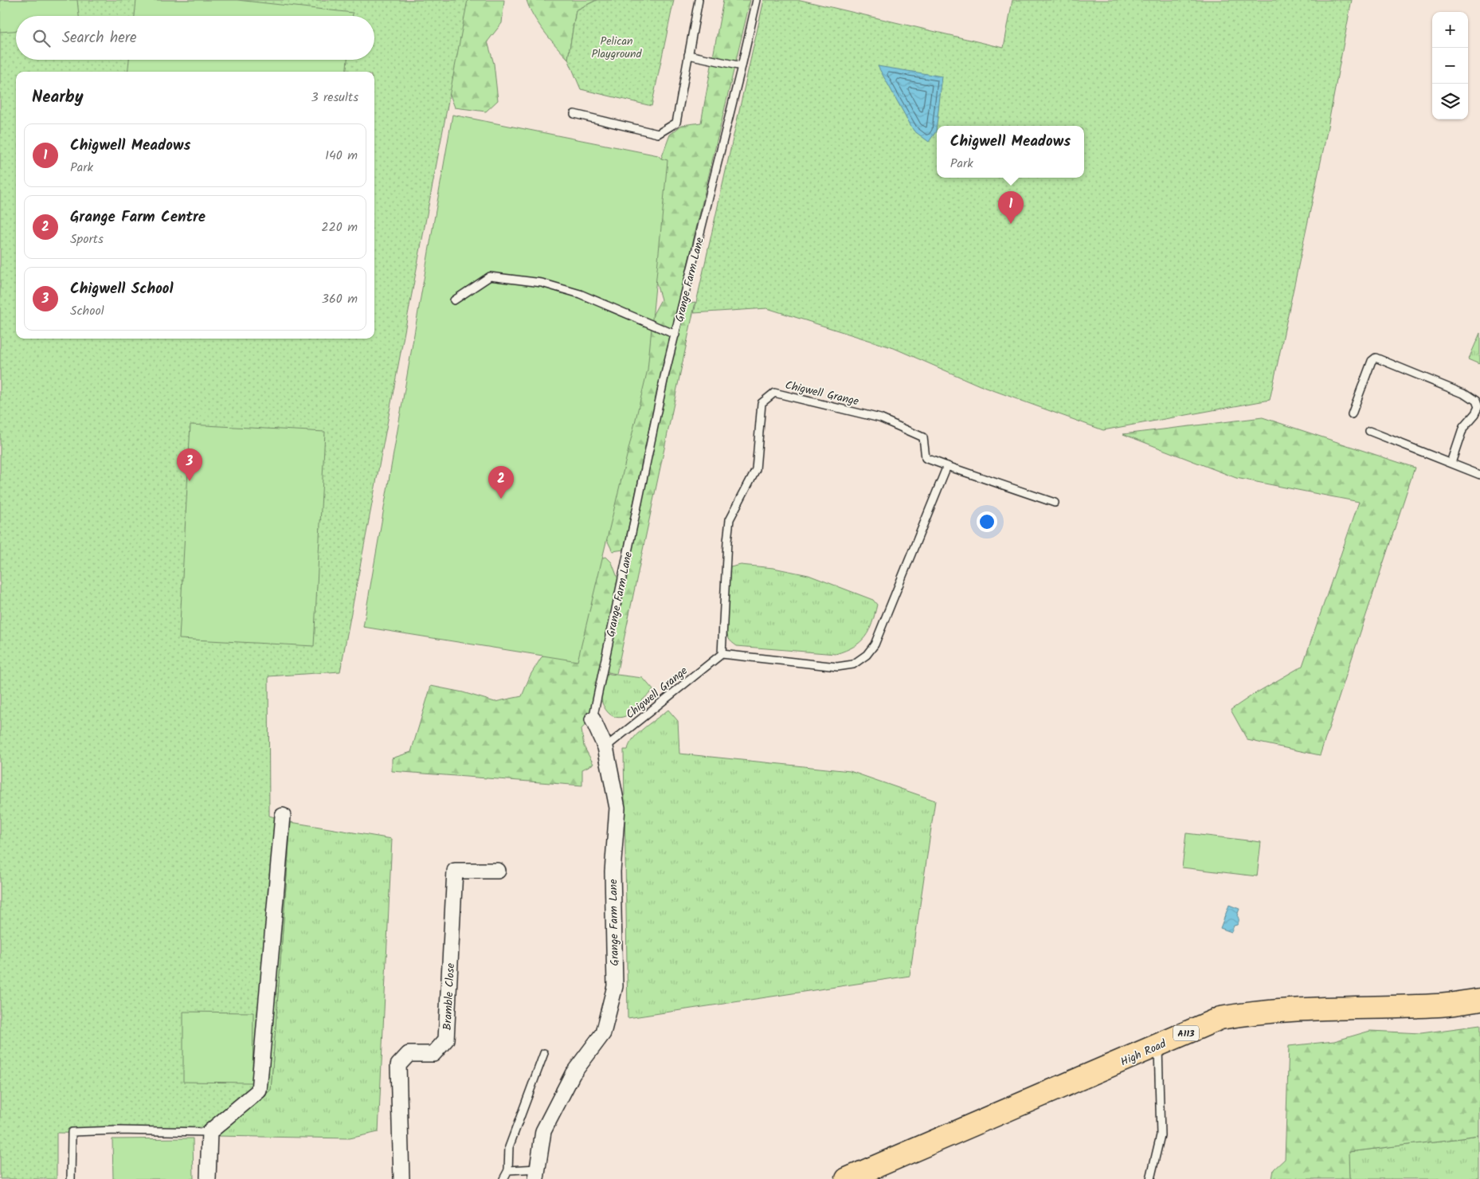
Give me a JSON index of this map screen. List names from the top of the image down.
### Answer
{
  "streets": {
    "main road": ["A113", "High Road"],
    "street": ["Grange Farm Lane", "Bramble Close"],
    "lane": ["Chigwell Grange"]
  },
  "crossings": [
    ["Grange Farm Lane", "Chigwell Grange"]
  ],
  "parks": ["Pelican Playground"],
  "page": {
    "map_buttons": ["+", "−"],
    "search": "Search here",
    "heading": ["Nearby", "3 results"],
    "list": [
      {
        "mark": "1",
        "name": "Chigwell Meadows",
        "note": "Park",
        "value": "140 m"
      },
      {
        "mark": "2",
        "name": "Grange Farm Centre",
        "note": "Sports",
        "value": "220 m"
      },
      {
        "mark": "3",
        "name": "Chigwell School",
        "note": "School",
        "value": "360 m"
      }
    ],
    "popup": ["Chigwell Meadows", "Park"],
    "pins": ["1", "3", "2"]
  }
}
